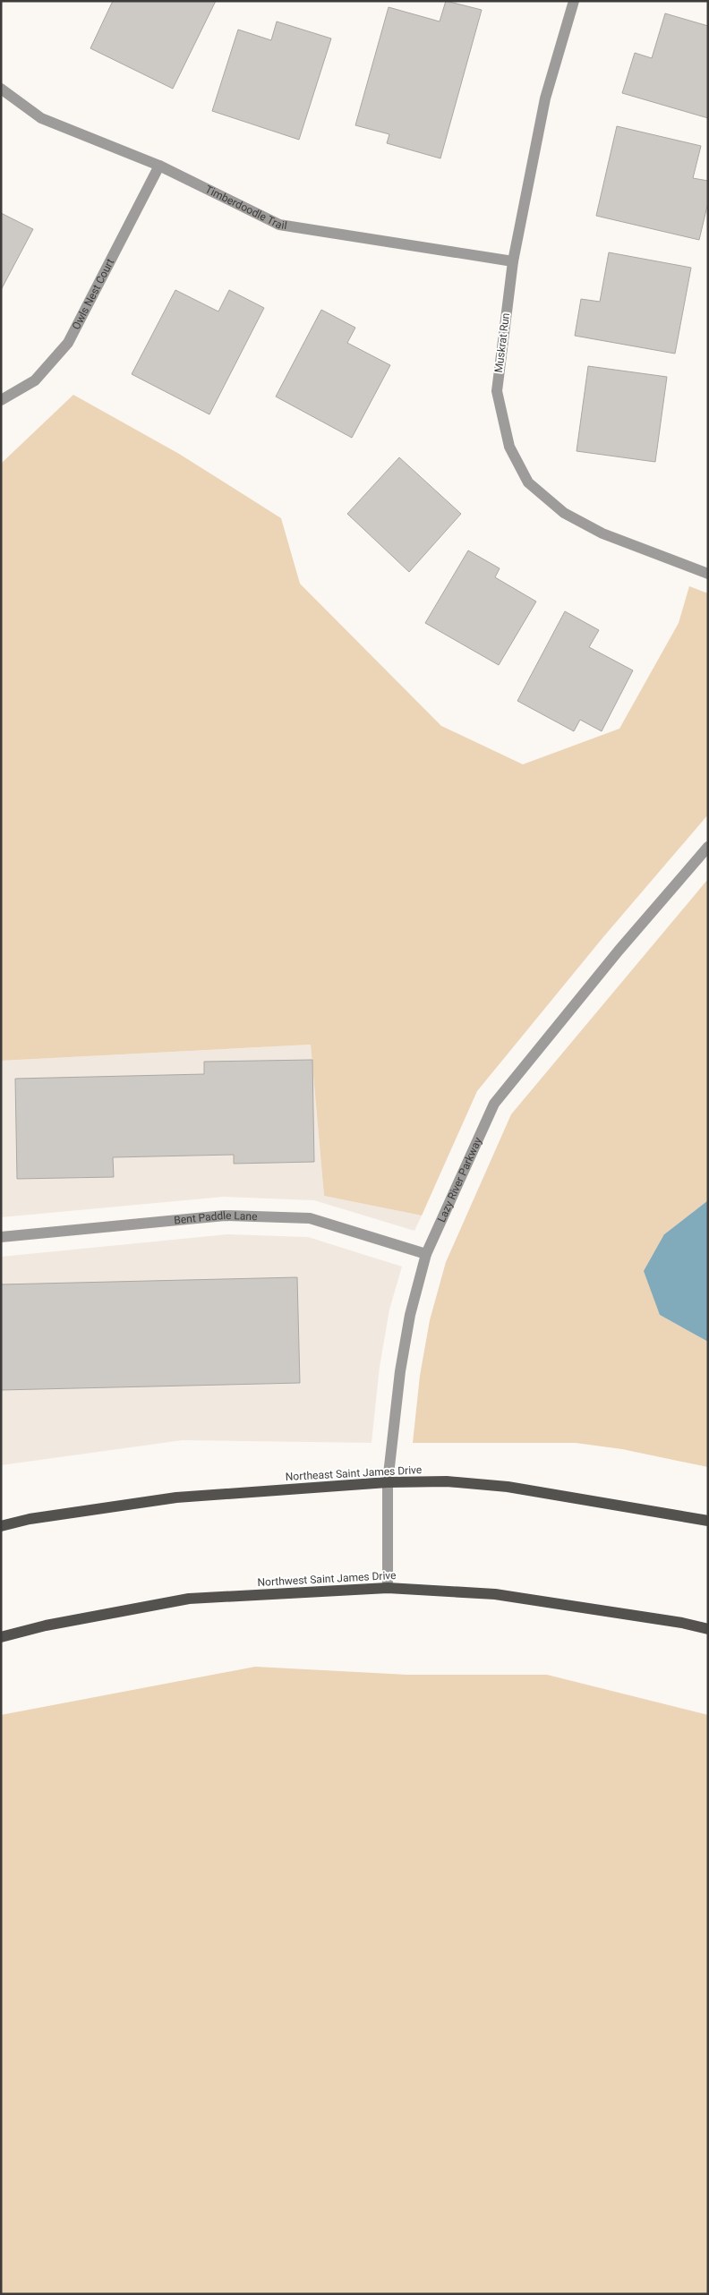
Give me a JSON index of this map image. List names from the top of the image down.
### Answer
{
  "streets": {
    "main road": ["Northeast Saint James Drive", "Northwest Saint James Drive"],
    "street": [
      "Timberdoodle Trail",
      "Owls Nest Court",
      "Muskrat Run",
      "Lazy River Parkway",
      "Bent Paddle Lane"
    ]
  },
  "crossings": [
    ["Timberdoodle Trail", "Owls Nest Court"],
    ["Timberdoodle Trail", "Muskrat Run"],
    ["Lazy River Parkway", "Bent Paddle Lane"],
    ["Lazy River Parkway", "Northeast Saint James Drive"],
    ["Lazy River Parkway", "Northwest Saint James Drive"]
  ]
}
